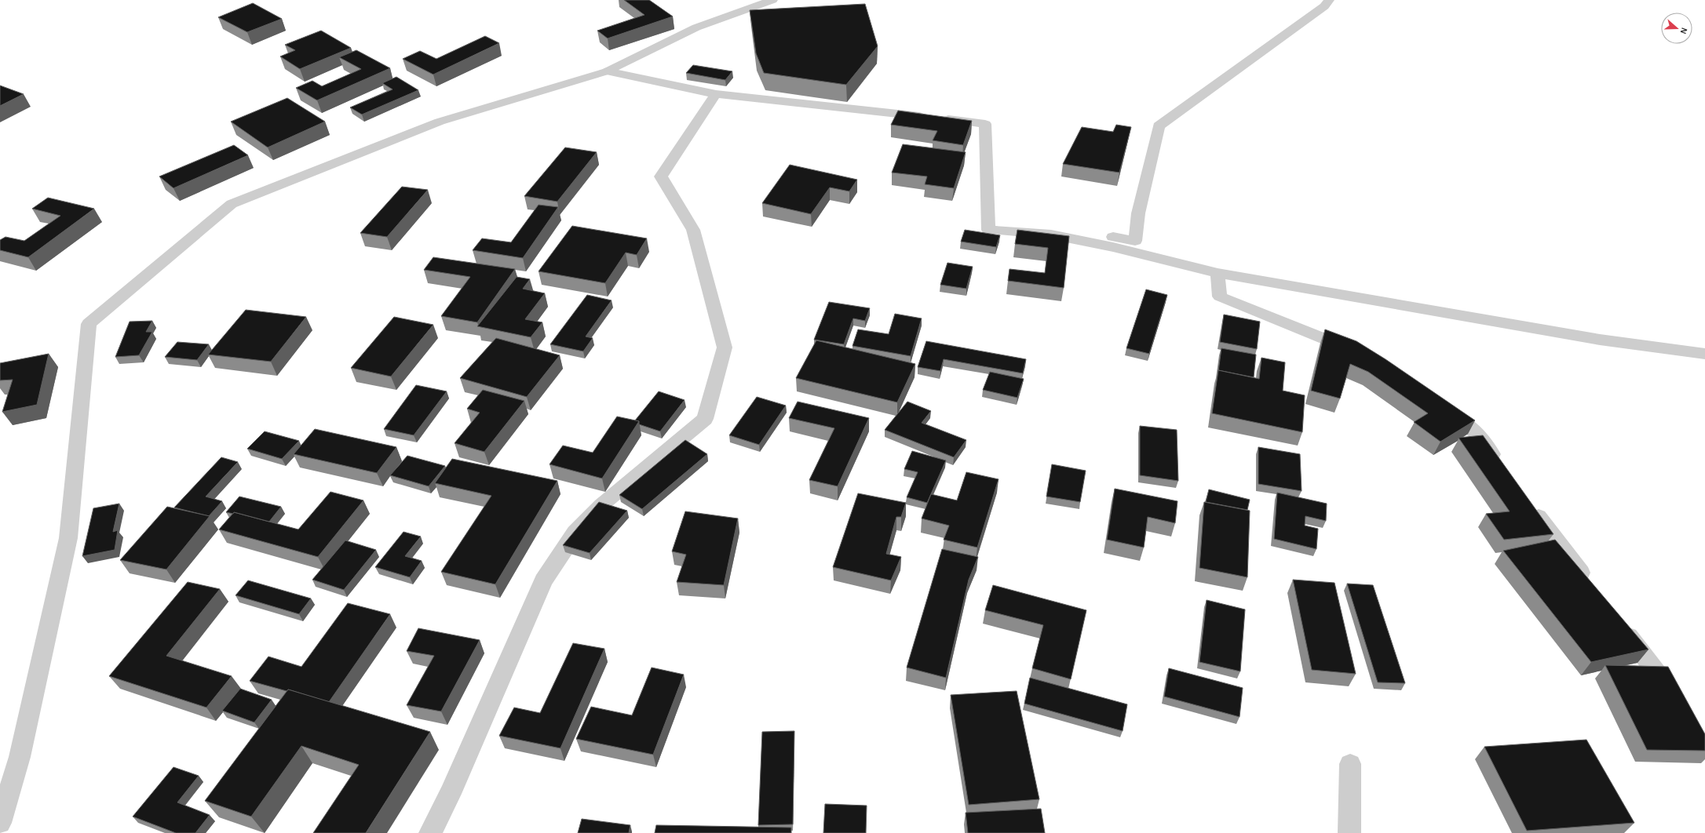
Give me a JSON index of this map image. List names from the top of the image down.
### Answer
{
  "north": "right"
}
